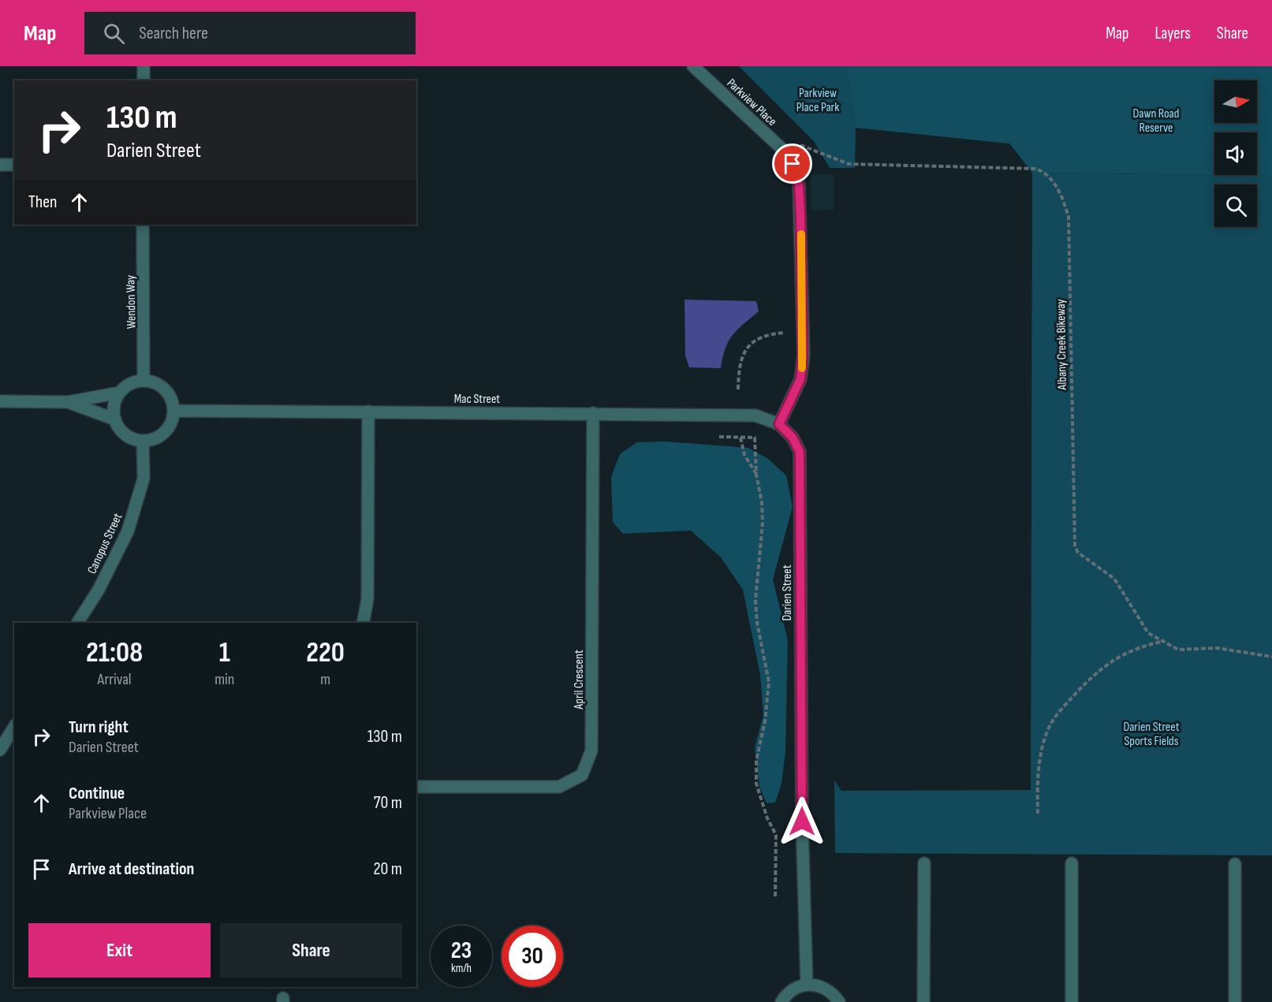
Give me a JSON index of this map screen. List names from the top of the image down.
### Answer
{
  "streets": {
    "street": [
      "Parkview Place",
      "Wendon Way",
      "Mac Street",
      "Canopus Street",
      "Darien Street",
      "April Crescent"
    ],
    "path": ["Albany Creek Bikeway"]
  },
  "crossings": [
    ["Parkview Place", "Albany Creek Bikeway"],
    ["Parkview Place", "Mac Street"],
    ["Parkview Place", "Darien Street"],
    ["Wendon Way", "Mac Street"],
    ["Wendon Way", "Canopus Street"],
    ["Mac Street", "Canopus Street"],
    ["Mac Street", "Darien Street"],
    ["Mac Street", "April Crescent"]
  ],
  "parks": ["Parkview Place Park", "Dawn Road Reserve", "Darien Street Sports Fields"],
  "north": "right",
  "page": {
    "header": "Map",
    "search": "Search here",
    "nav": ["Map", "Layers", "Share"],
    "turn": ["130 m", "Darien Street"],
    "then": "Then",
    "eta": [
      "21:08",
      "Arrival",
      "1",
      "min",
      "220",
      "m"
    ],
    "list": [
      {
        "name": "Turn right",
        "note": "Darien Street",
        "value": "130 m"
      },
      {
        "name": "Continue",
        "note": "Parkview Place",
        "value": "70 m"
      },
      {
        "name": "Arrive at destination",
        "value": "20 m"
      }
    ],
    "buttons": ["Exit", "Share"],
    "speed": "23 km/h",
    "limit": "30"
  }
}
